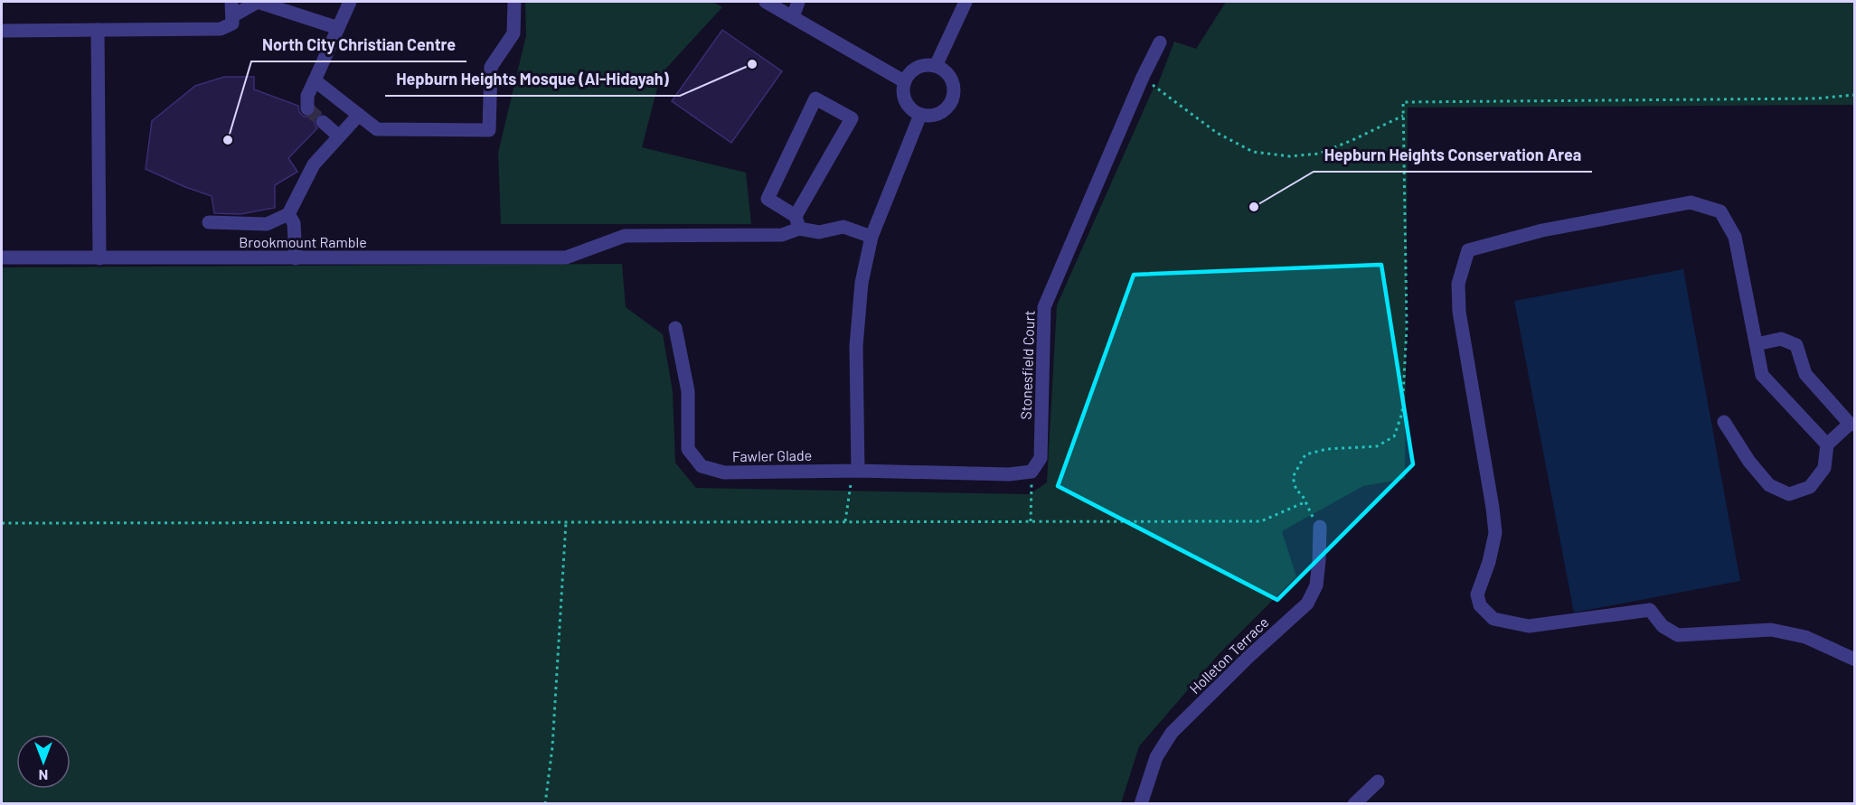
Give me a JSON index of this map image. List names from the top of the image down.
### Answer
{
  "streets": {
    "street": [
      "Brookmount Ramble",
      "Stonesfield Court",
      "Fawler Glade",
      "Holleton Terrace"
    ]
  },
  "places": ["Hepburn Heights Mosque (Al-Hidayah)", "North City Christian Centre", "Hepburn Heights Conservation Area"],
  "north": "bottom"
}
